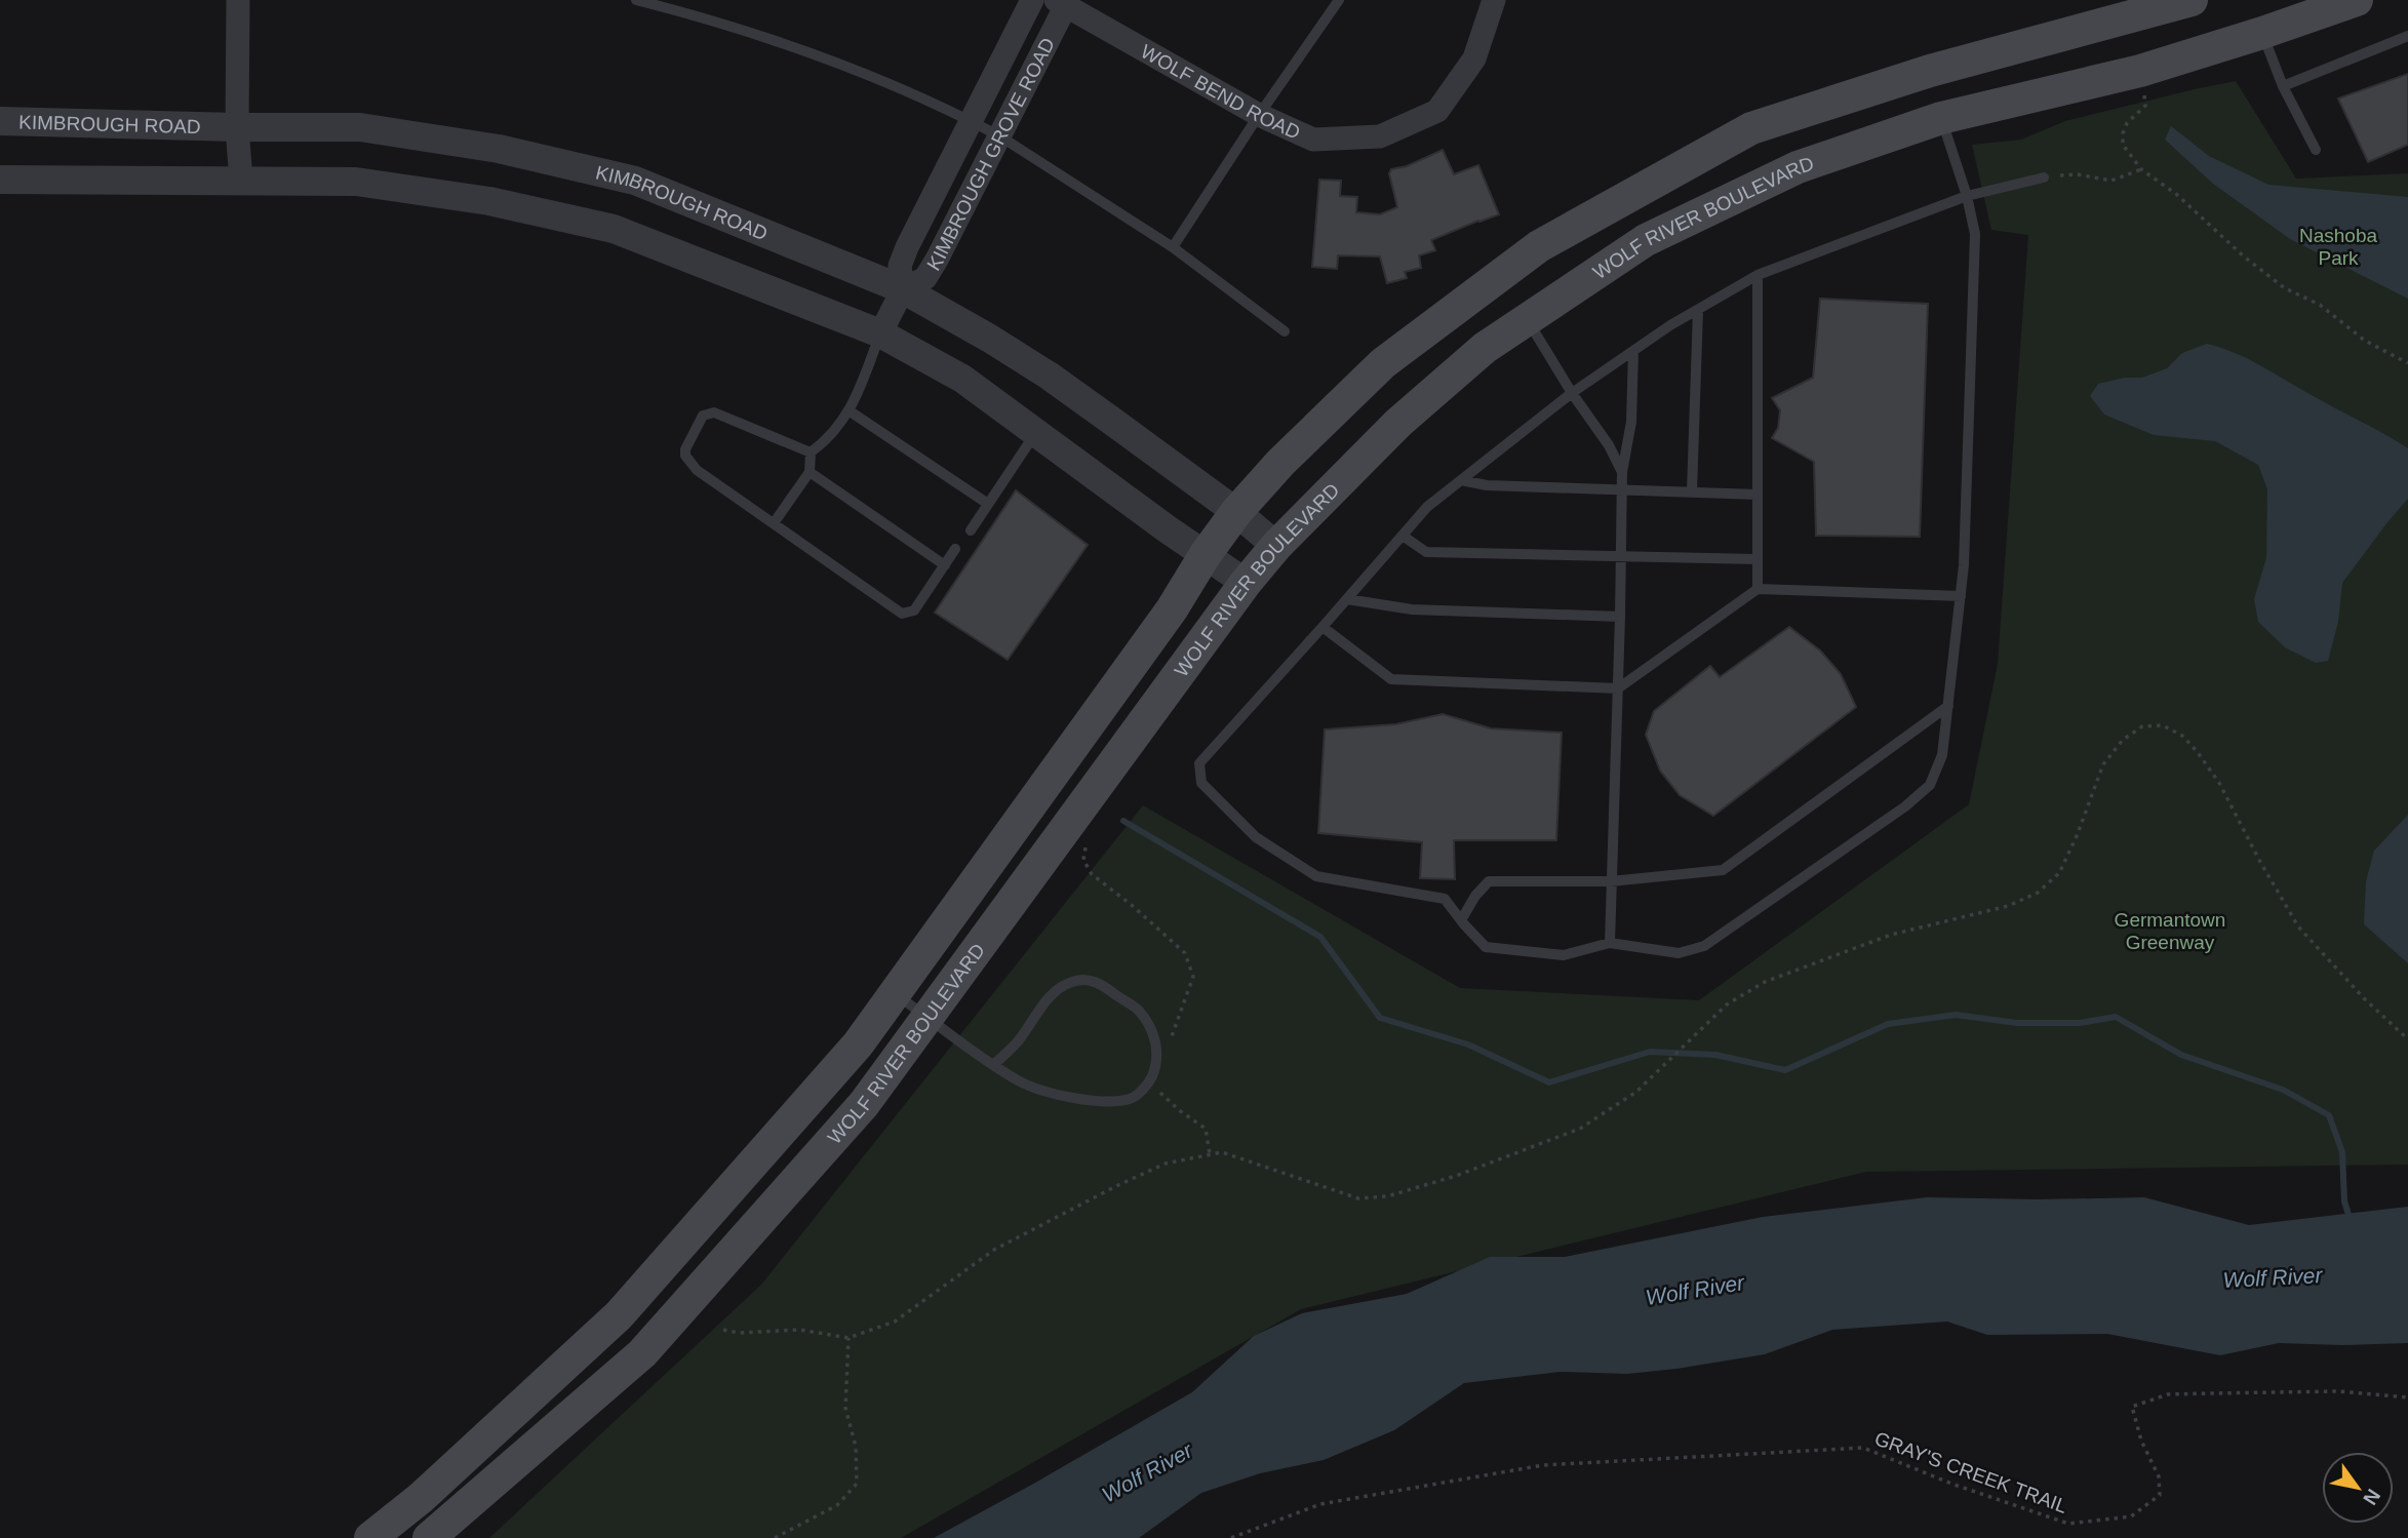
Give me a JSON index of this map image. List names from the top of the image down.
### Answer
{
  "streets": {
    "main road": ["WOLF RIVER BOULEVARD"],
    "street": ["WOLF BEND ROAD", "KIMBROUGH ROAD", "KIMBROUGH GROVE ROAD"],
    "path": ["GRAY'S CREEK TRAIL"]
  },
  "crossings": [
    ["WOLF BEND ROAD", "KIMBROUGH GROVE ROAD"],
    ["KIMBROUGH ROAD", "KIMBROUGH GROVE ROAD"],
    ["KIMBROUGH ROAD", "WOLF RIVER BOULEVARD"]
  ],
  "water": ["Wolf River"],
  "parks": ["Nashoba Park", "Germantown Greenway"],
  "north": "bottom right"
}
